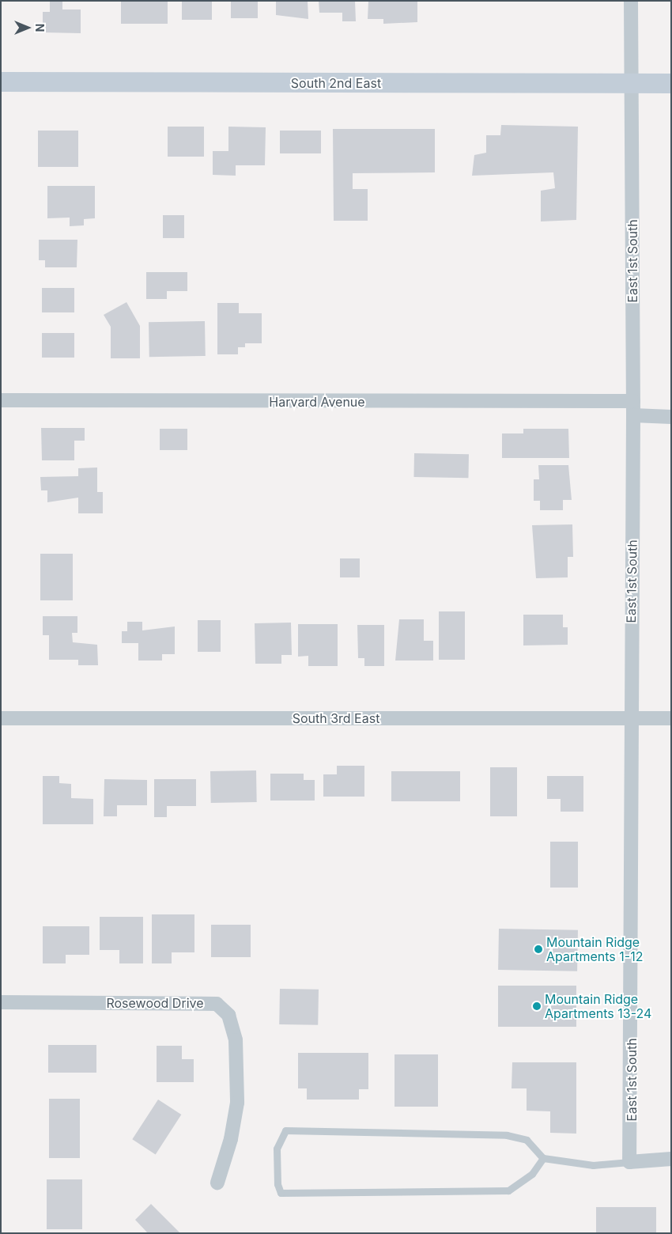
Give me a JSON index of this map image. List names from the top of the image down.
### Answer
{
  "streets": {
    "main road": ["South 2nd East"],
    "street": [
      "East 1st South",
      "Harvard Avenue",
      "South 3rd East",
      "Rosewood Drive"
    ]
  },
  "crossings": [
    ["South 2nd East", "East 1st South"],
    ["East 1st South", "Harvard Avenue"],
    ["East 1st South", "South 3rd East"]
  ],
  "places": ["Mountain Ridge Apartments 1-12", "Mountain Ridge Apartments 13-24"],
  "north": "right"
}
